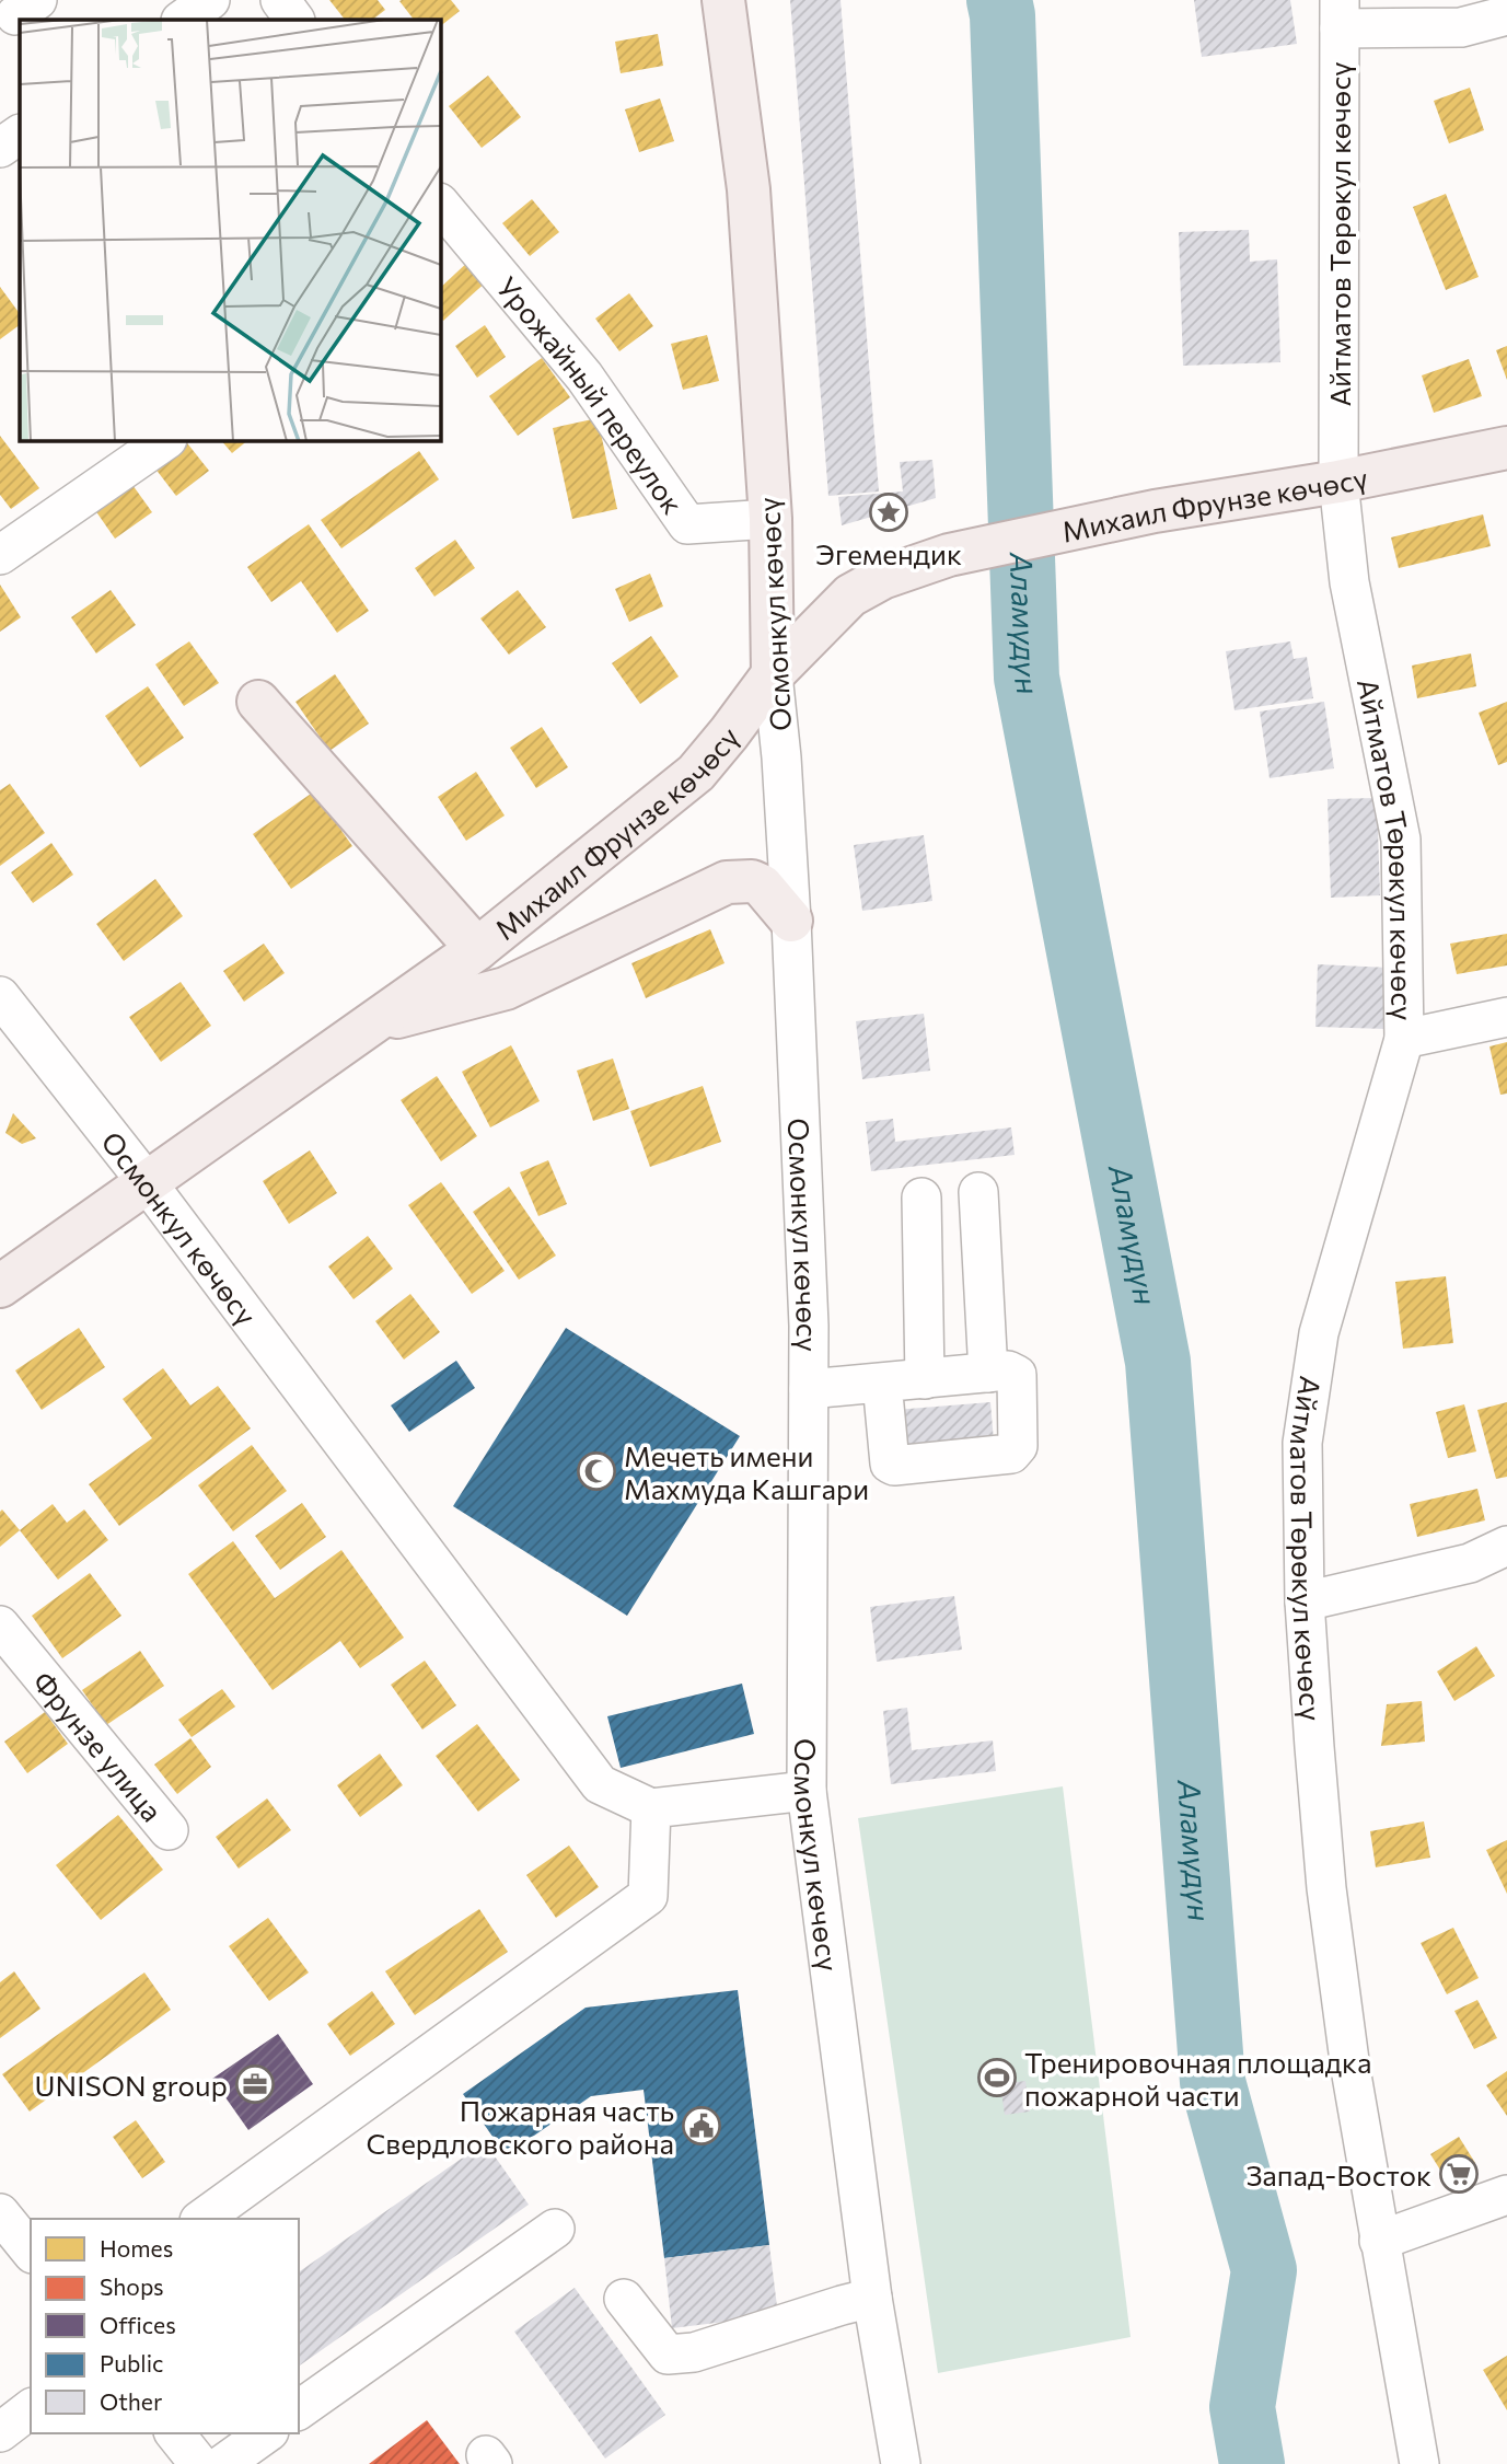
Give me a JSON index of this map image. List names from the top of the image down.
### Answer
{
  "streets": {
    "main road": ["Михаил Фрунзе көчөсү", "Осмонкул көчөсү"],
    "street": ["Айтматов Төрөкул көчөсү", "Урожайный переулок", "Фрунзе улица"]
  },
  "crossings": [
    ["Айтматов Төрөкул көчөсү", "Михаил Фрунзе көчөсү"],
    ["Урожайный переулок", "Осмонкул көчөсү"],
    ["Михаил Фрунзе көчөсү", "Осмонкул көчөсү"]
  ],
  "water": ["Аламүдүн"],
  "places": {
    "place": ["Эгемендик"],
    "mosque": ["Мечеть имени Махмуда Кашгари"],
    "sports": ["Тренировочная площадка пожарной части"],
    "office": ["UNISON group"],
    "public building": ["Пожарная часть Свердловского района"],
    "supermarket": ["Запад-Восток"]
  },
  "legend": [
    "Homes",
    "Shops",
    "Offices",
    "Public",
    "Other"
  ]
}
